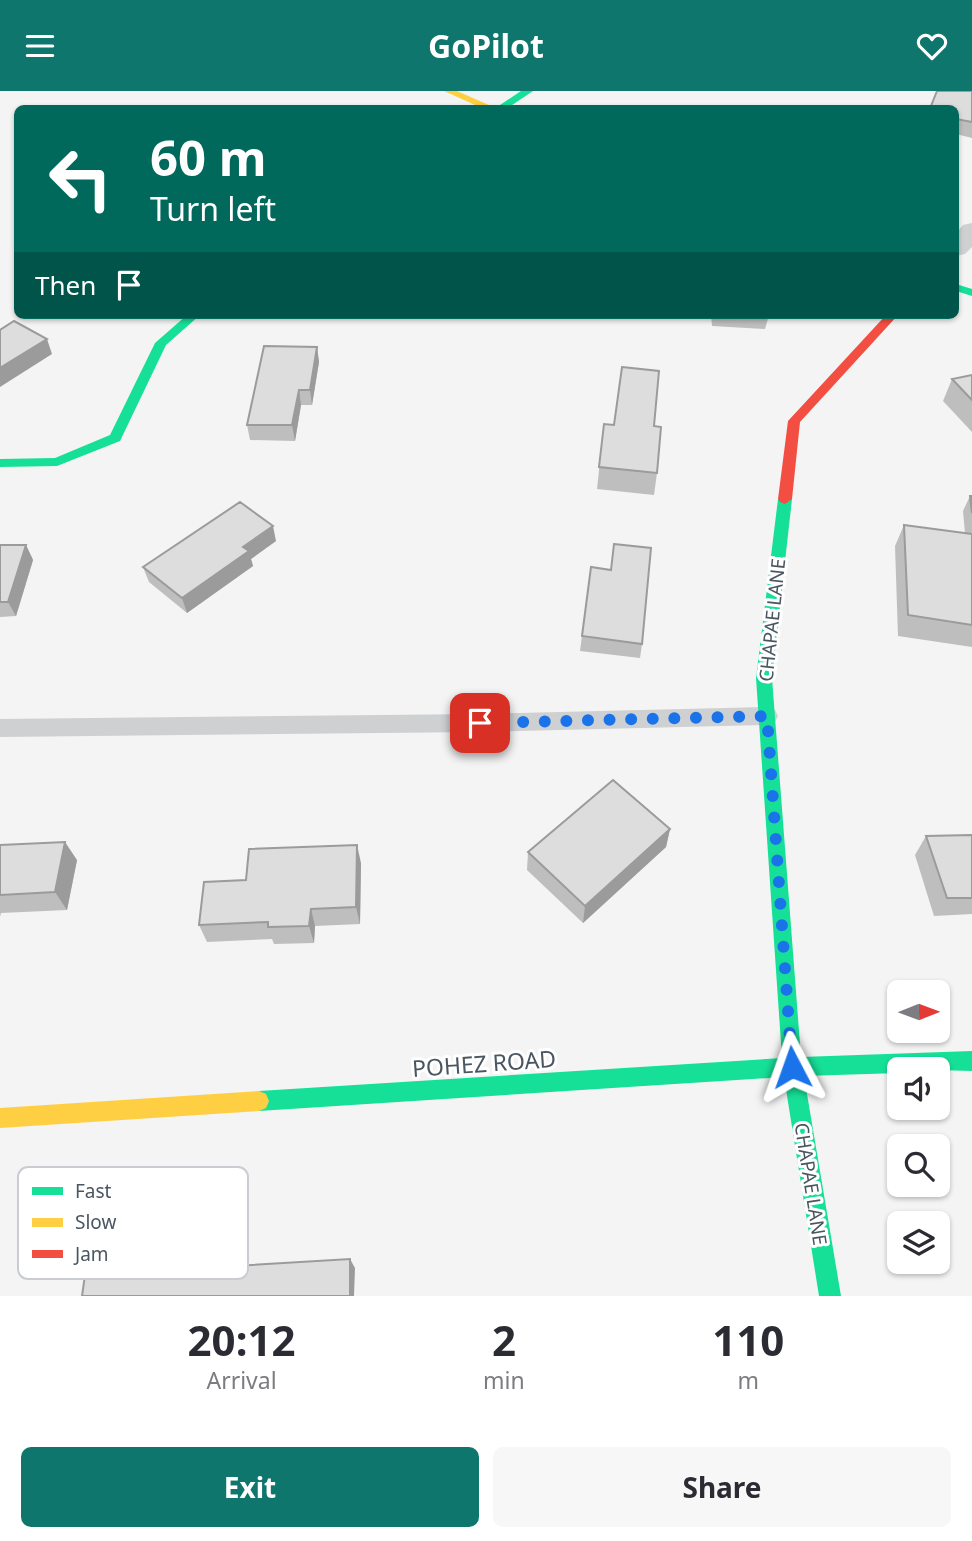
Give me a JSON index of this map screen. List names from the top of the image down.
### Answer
{
  "streets": {
    "street": ["CHAPAE LANE", "POHEZ ROAD"]
  },
  "crossings": [
    ["CHAPAE LANE", "POHEZ ROAD"]
  ],
  "legend": ["Fast", "Slow", "Jam"],
  "north": "right",
  "page": {
    "header": "GoPilot",
    "turn": ["60 m", "Turn left"],
    "then": "Then",
    "eta": [
      "20:12",
      "Arrival",
      "2",
      "min",
      "110",
      "m"
    ],
    "buttons": ["Exit", "Share"]
  }
}
